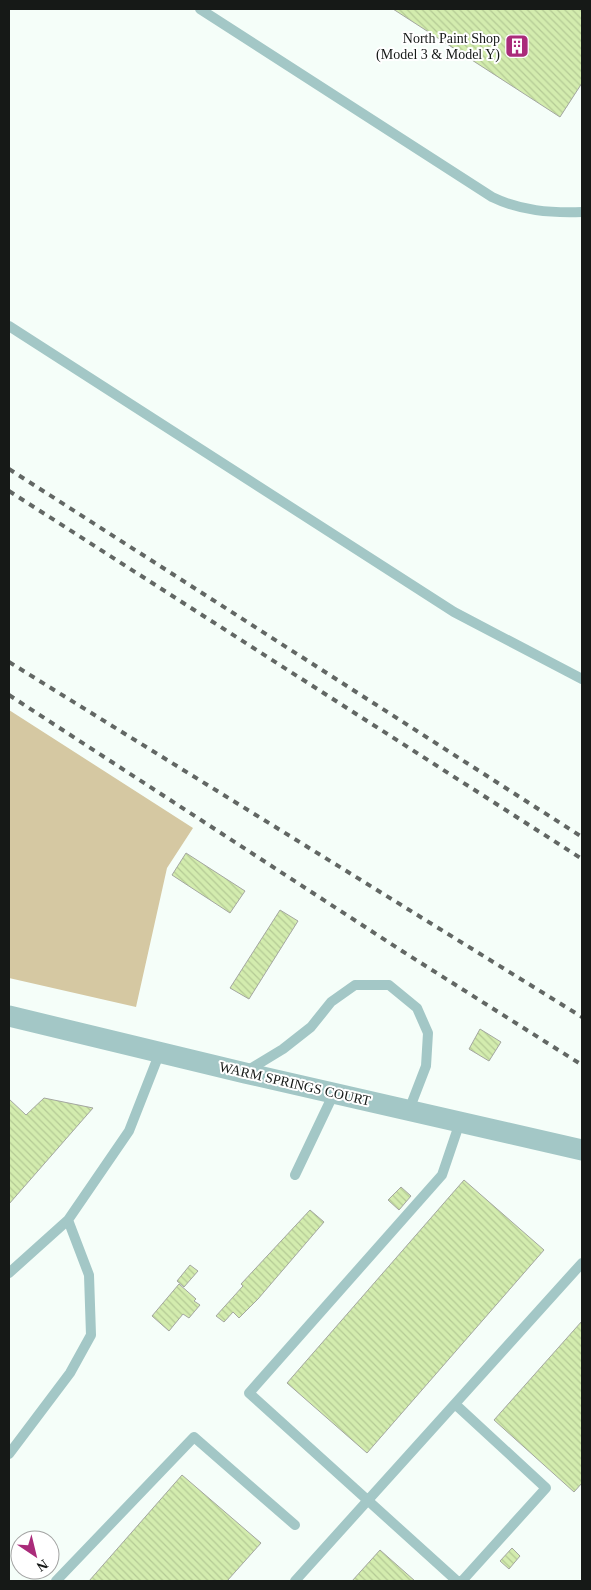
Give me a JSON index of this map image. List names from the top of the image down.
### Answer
{
  "streets": {
    "street": ["WARM SPRINGS COURT"]
  },
  "places": {
    "building": ["North Paint Shop (Model 3 & Model Y)"]
  },
  "north": "bottom right"
}
